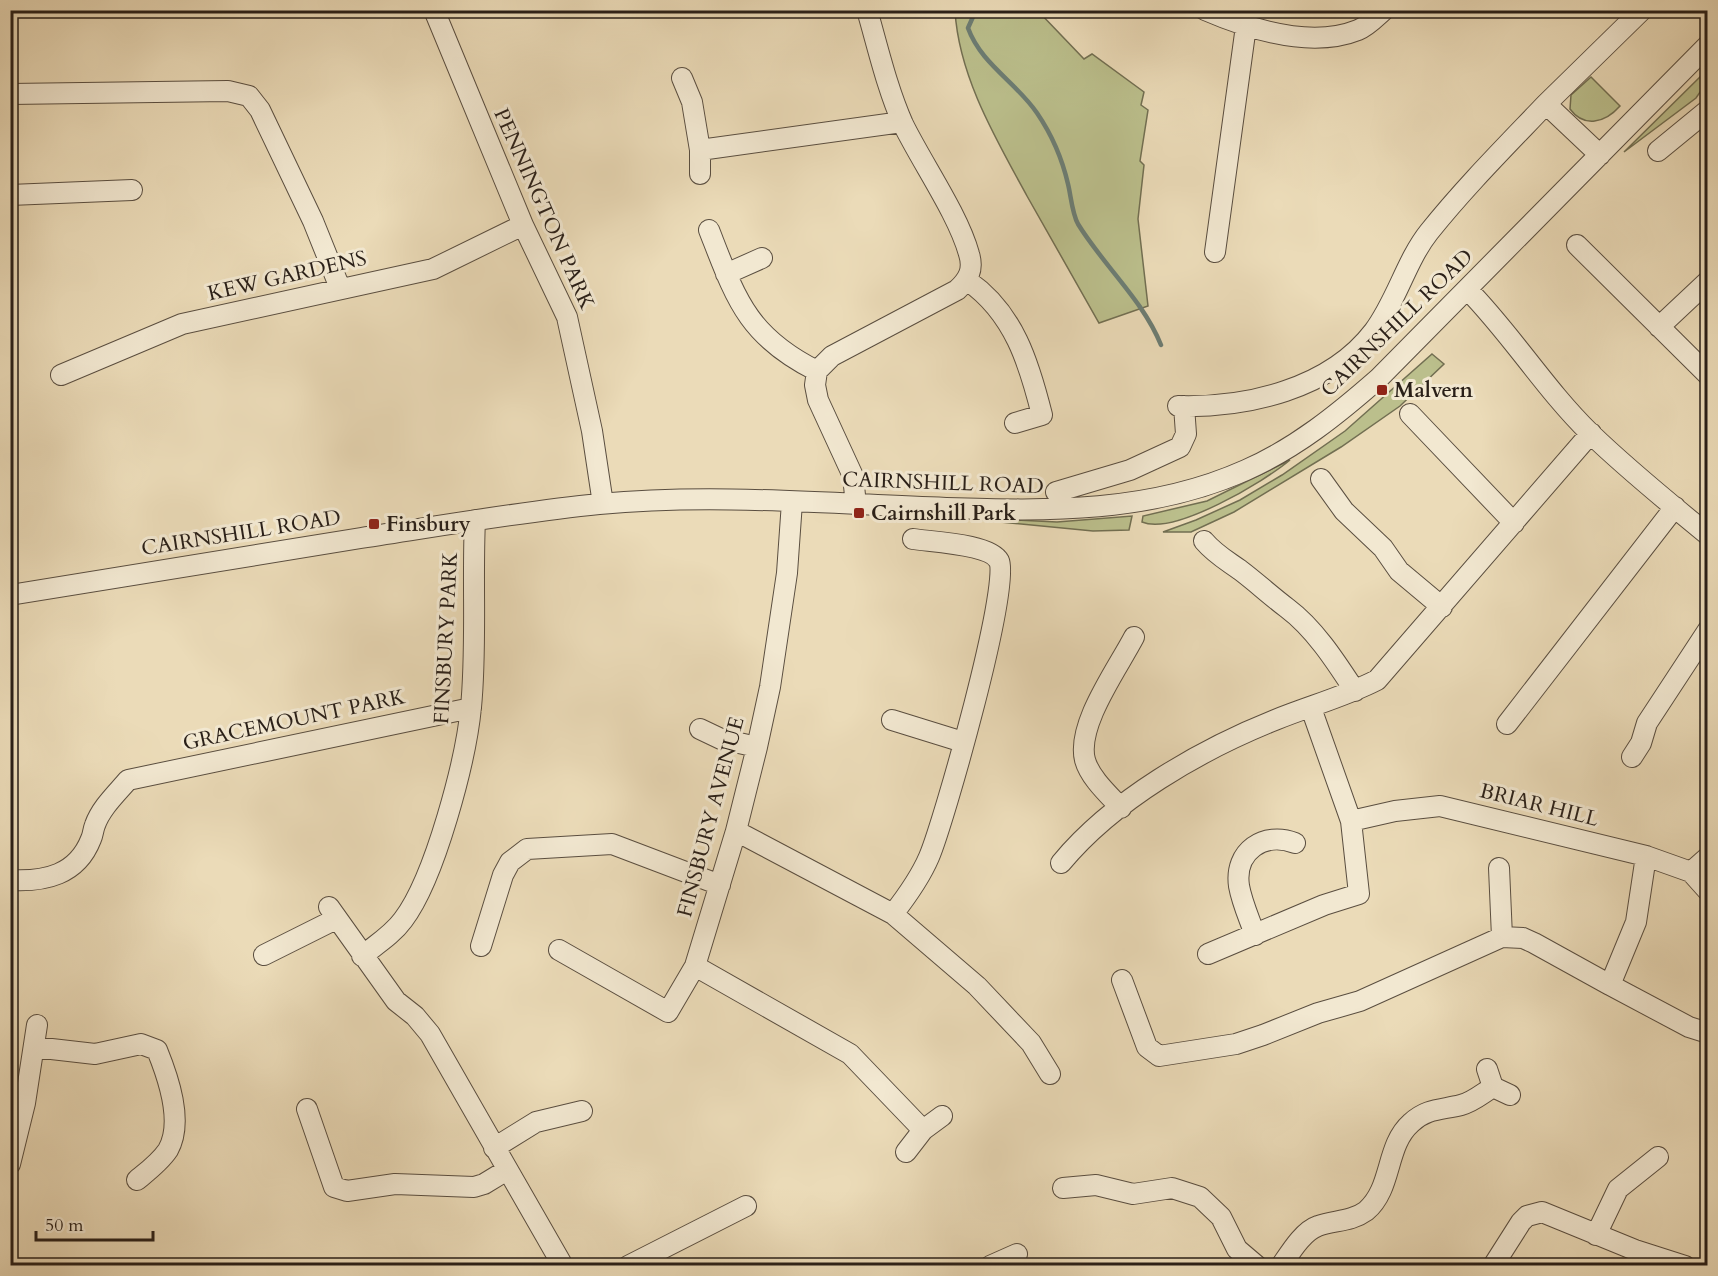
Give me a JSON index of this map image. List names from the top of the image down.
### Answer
{
  "streets": {
    "street": [
      "PENNINGTON PARK",
      "KEW GARDENS",
      "CAIRNSHILL ROAD",
      "FINSBURY PARK",
      "GRACEMOUNT PARK",
      "BRIAR HILL",
      "FINSBURY AVENUE"
    ]
  },
  "crossings": [
    ["PENNINGTON PARK", "KEW GARDENS"],
    ["PENNINGTON PARK", "CAIRNSHILL ROAD"],
    ["CAIRNSHILL ROAD", "FINSBURY PARK"],
    ["CAIRNSHILL ROAD", "FINSBURY AVENUE"],
    ["FINSBURY PARK", "GRACEMOUNT PARK"]
  ],
  "places": {
    "transit": ["Malvern", "Cairnshill Park", "Finsbury"]
  },
  "scale_bar": "50 m"
}
